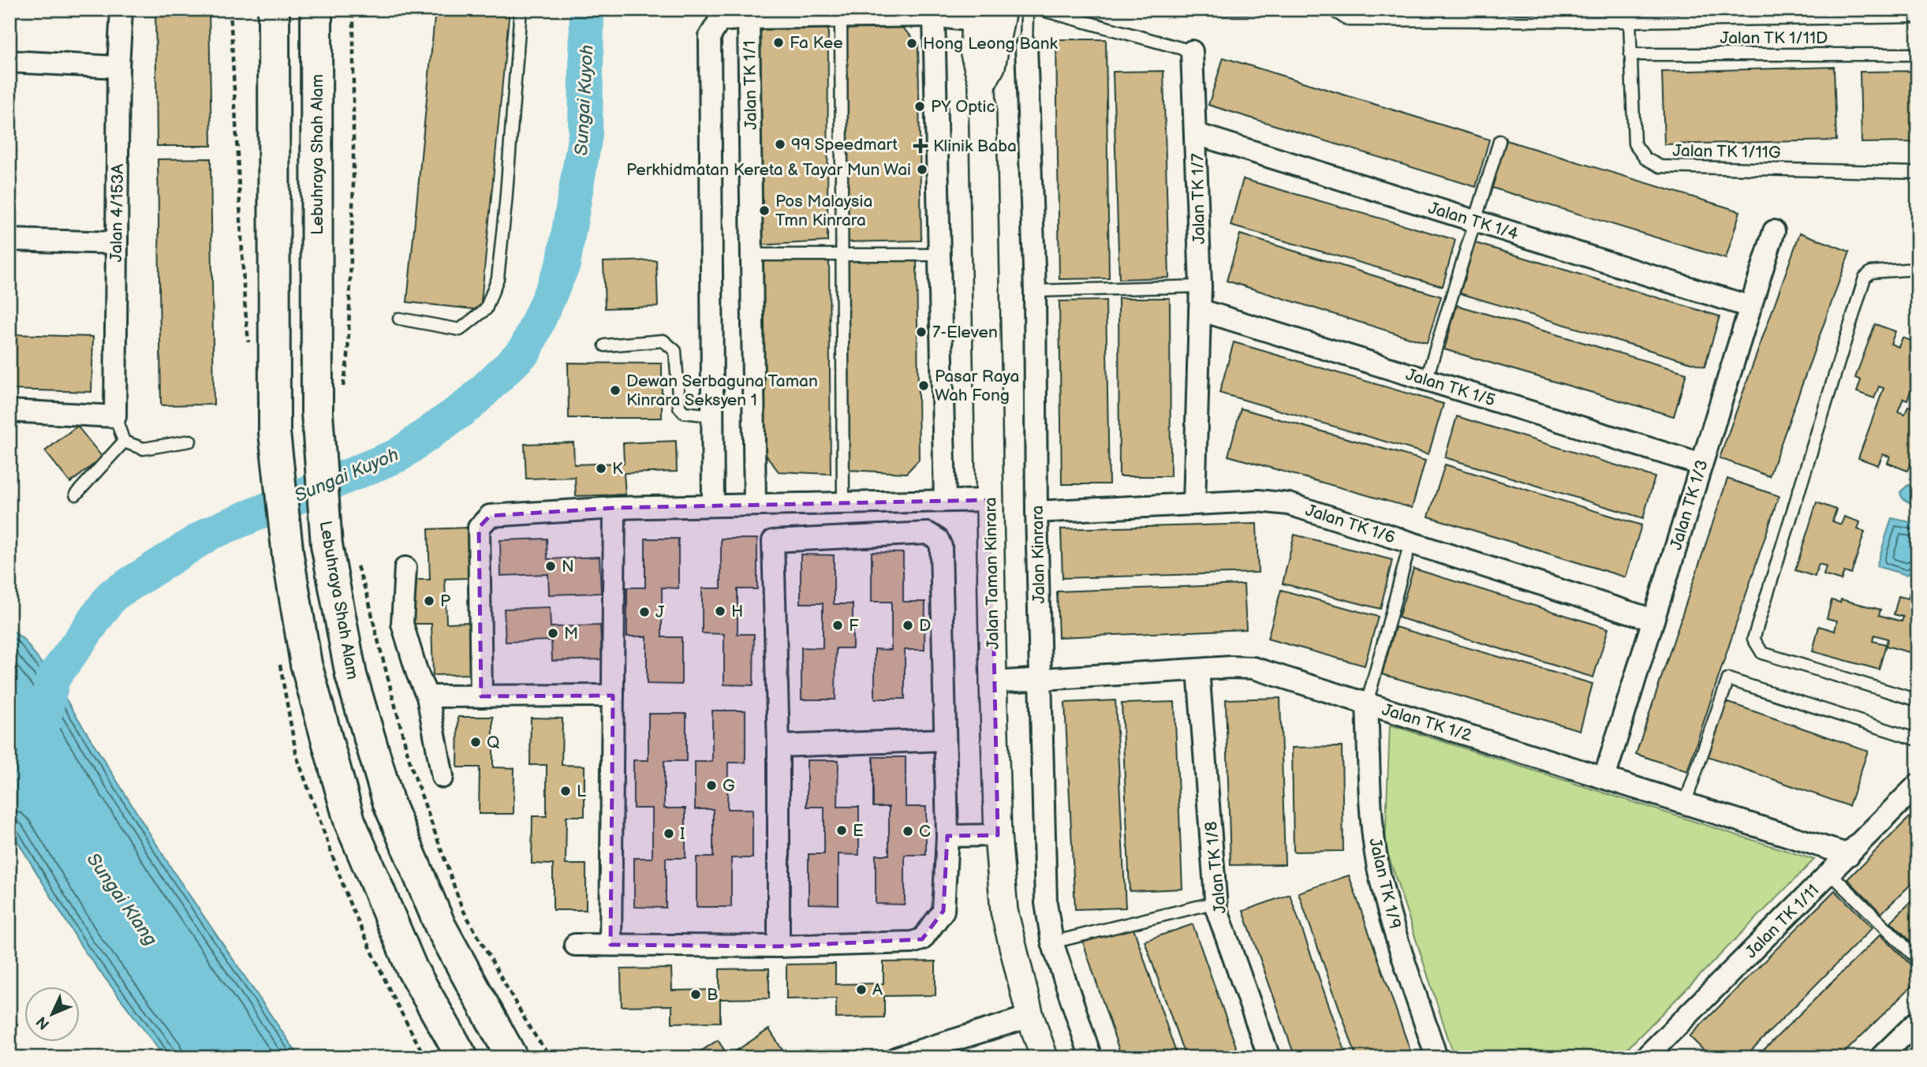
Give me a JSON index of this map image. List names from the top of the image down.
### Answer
{
  "streets": {
    "highway": ["Lebuhraya Shah Alam"],
    "street": [
      "Jalan TK 1/1",
      "Jalan TK 1/7",
      "Jalan 4/153A",
      "Jalan TK 1/4",
      "Jalan TK 1/5",
      "Jalan TK 1/3",
      "Jalan TK 1/6",
      "Jalan Kinrara",
      "Jalan Taman Kinrara",
      "Jalan TK 1/2",
      "Jalan TK 1/8",
      "Jalan TK 1/9",
      "Jalan TK 1/11"
    ],
    "lane": ["Jalan TK 1/11D", "Jalan TK 1/11G"]
  },
  "crossings": [
    ["Jalan TK 1/11D", "Jalan TK 1/11G"],
    ["Jalan TK 1/7", "Jalan TK 1/4"],
    ["Jalan TK 1/7", "Jalan TK 1/5"],
    ["Jalan TK 1/7", "Jalan TK 1/6"],
    ["Jalan TK 1/4", "Jalan TK 1/3"],
    ["Jalan TK 1/5", "Jalan TK 1/3"],
    ["Jalan TK 1/3", "Jalan TK 1/6"],
    ["Jalan TK 1/3", "Jalan TK 1/2"],
    ["Jalan TK 1/6", "Jalan Kinrara"],
    ["Jalan Kinrara", "Jalan TK 1/2"],
    ["Jalan Taman Kinrara", "Jalan TK 1/2"],
    ["Jalan TK 1/2", "Jalan TK 1/8"],
    ["Jalan TK 1/2", "Jalan TK 1/9"],
    ["Jalan TK 1/2", "Jalan TK 1/11"]
  ],
  "water": ["Sungai Kuyoh", "Sungai Klang"],
  "places": {
    "other": [
      "Fa Kee",
      "Hong Leong Bank",
      "PY Optic",
      "99 Speedmart",
      "Perkhidmatan Kereta & Tayar Mun Wai",
      "Pos Malaysia Tmn Kinrara",
      "7-Eleven",
      "Pasar Raya Wah Fong",
      "Dewan Serbaguna Taman Kinrara Seksyen 1",
      "K",
      "N",
      "P",
      "H",
      "J",
      "F",
      "D",
      "M",
      "Q",
      "G",
      "L",
      "E",
      "C",
      "I",
      "A",
      "B"
    ],
    "health": ["Klinik Baba"]
  },
  "north": "bottom left"
}
